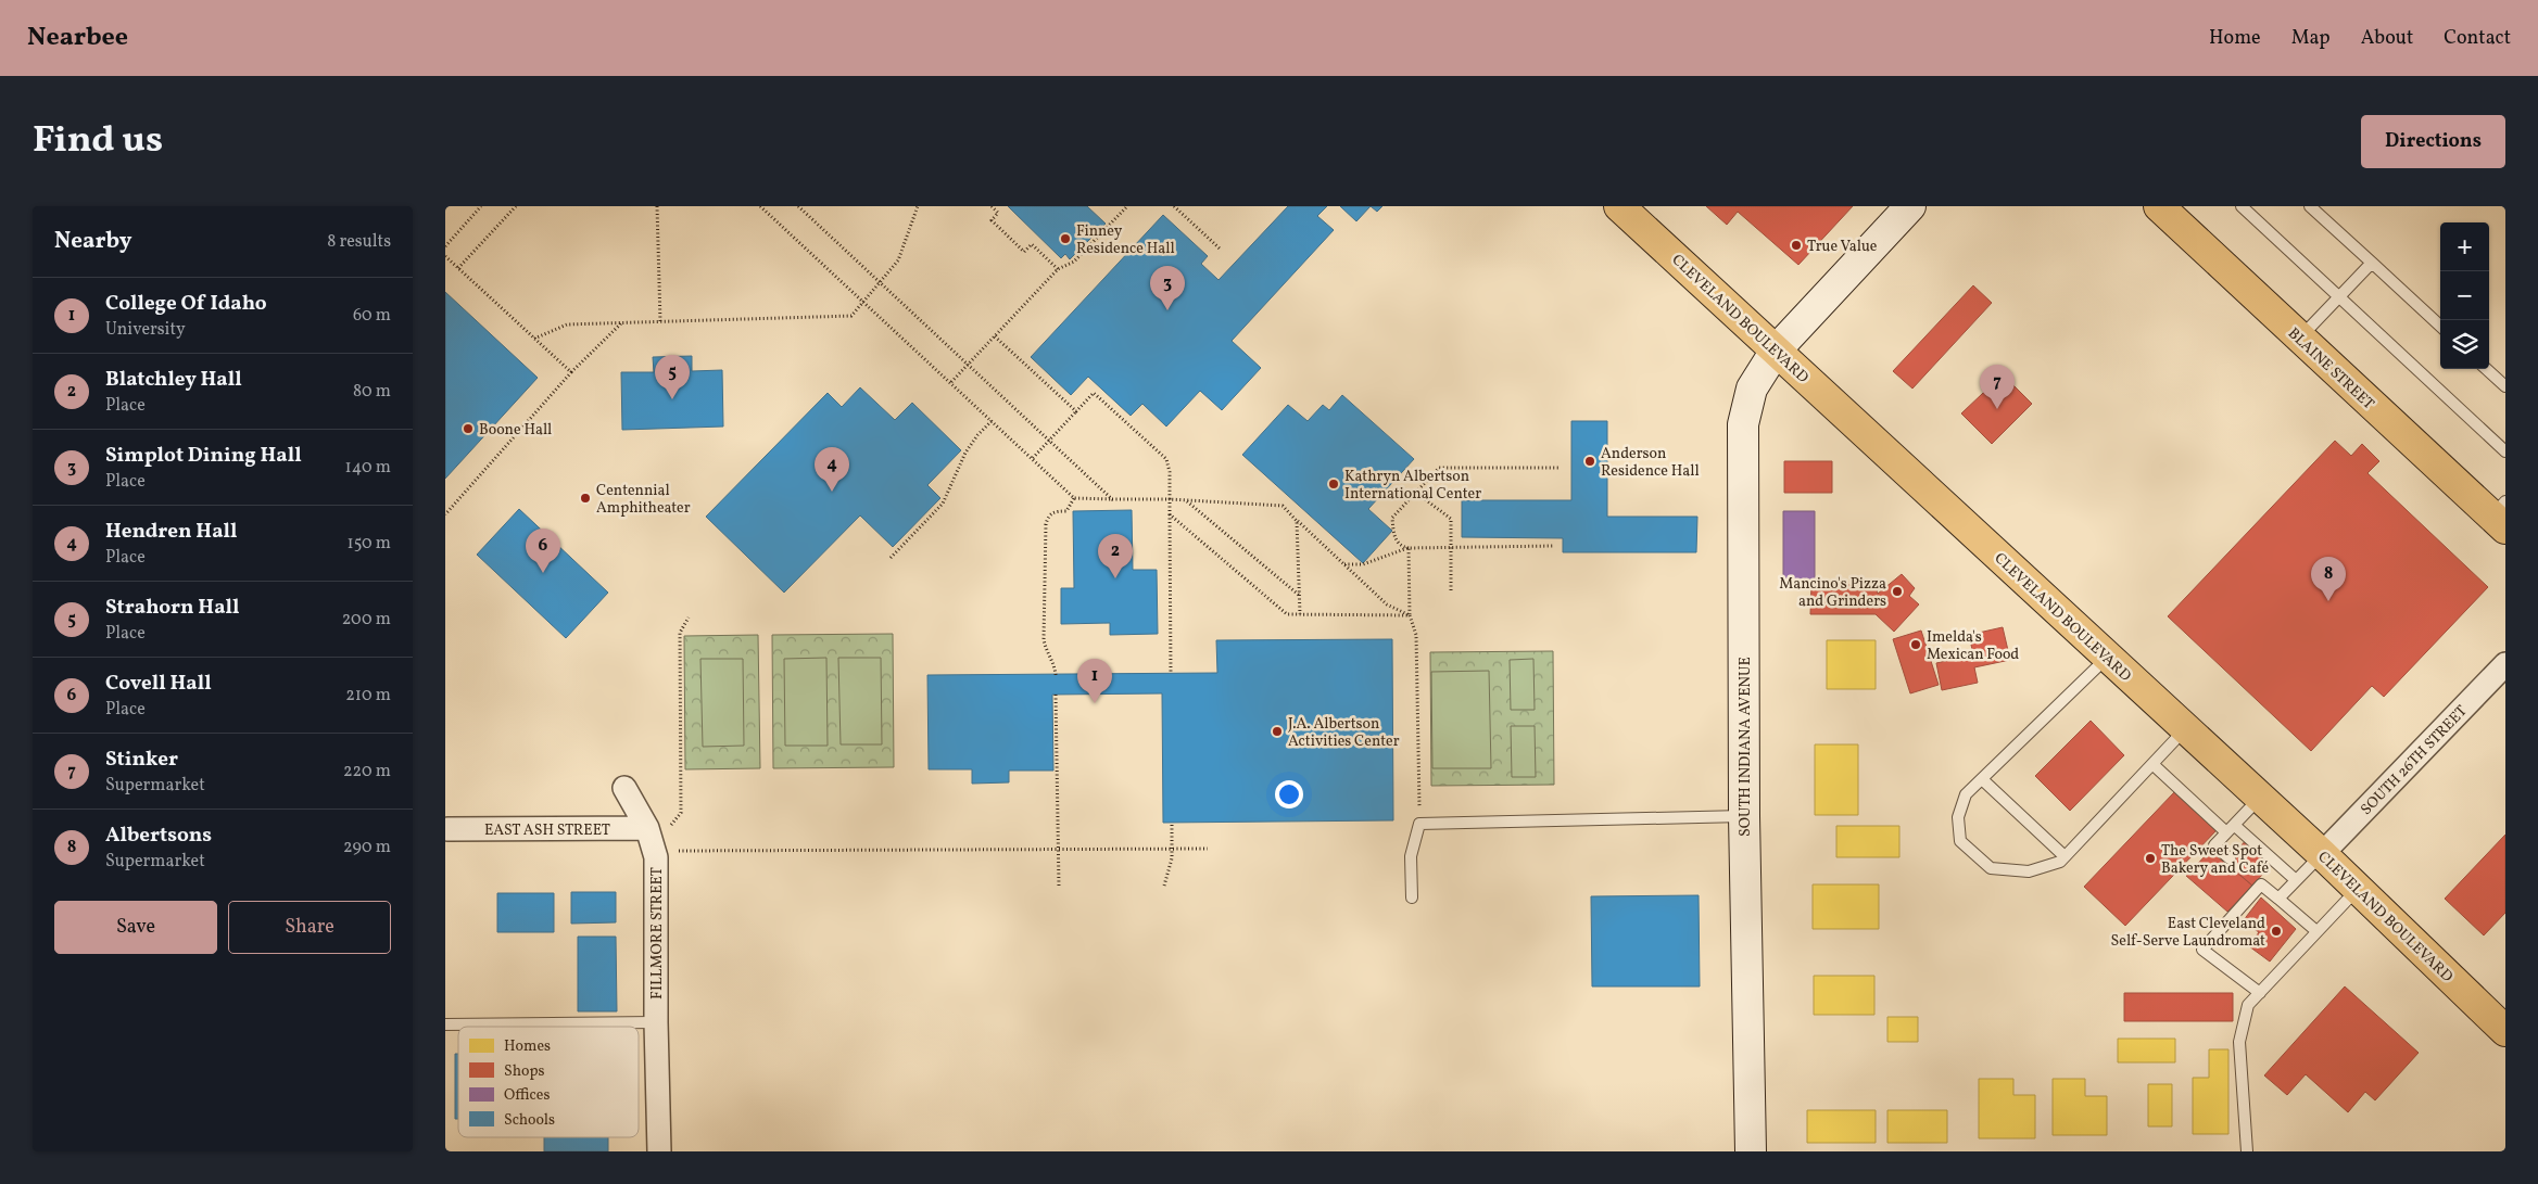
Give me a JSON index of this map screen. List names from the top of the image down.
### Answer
{
  "streets": {
    "main road": ["CLEVELAND BOULEVARD", "BLAINE STREET", "SOUTH INDIANA AVENUE"],
    "street": ["SOUTH 26TH STREET", "EAST ASH STREET", "FILLMORE STREET"]
  },
  "crossings": [
    ["CLEVELAND BOULEVARD", "SOUTH INDIANA AVENUE"],
    ["CLEVELAND BOULEVARD", "SOUTH 26TH STREET"],
    ["EAST ASH STREET", "FILLMORE STREET"]
  ],
  "places": [
    "Finney Residence Hall",
    "True Value",
    "Boone Hall",
    "Anderson Residence Hall",
    "Kathryn Albertson International Center",
    "Centennial Amphitheater",
    "Mancino's Pizza and Grinders",
    "Imelda's Mexican Food",
    "J.A. Albertson Activities Center",
    "The Sweet Spot Bakery and Café",
    "East Cleveland Self-Serve Laundromat"
  ],
  "legend": [
    "Homes",
    "Shops",
    "Offices",
    "Schools"
  ],
  "page": {
    "header": "Nearbee",
    "nav": [
      "Home",
      "Map",
      "About",
      "Contact"
    ],
    "title": "Find us",
    "buttons": [
      "Directions",
      ["Save", "Share"]
    ],
    "heading": ["Nearby", "8 results"],
    "map_buttons": ["+", "−"],
    "pins": [
      "3",
      "5",
      "7",
      "4",
      "6",
      "2",
      "8",
      "1"
    ],
    "list": [
      {
        "mark": "1",
        "name": "College Of Idaho",
        "note": "University",
        "value": "60 m"
      },
      {
        "mark": "2",
        "name": "Blatchley Hall",
        "note": "Place",
        "value": "80 m"
      },
      {
        "mark": "3",
        "name": "Simplot Dining Hall",
        "note": "Place",
        "value": "140 m"
      },
      {
        "mark": "4",
        "name": "Hendren Hall",
        "note": "Place",
        "value": "150 m"
      },
      {
        "mark": "5",
        "name": "Strahorn Hall",
        "note": "Place",
        "value": "200 m"
      },
      {
        "mark": "6",
        "name": "Covell Hall",
        "note": "Place",
        "value": "210 m"
      },
      {
        "mark": "7",
        "name": "Stinker",
        "note": "Supermarket",
        "value": "220 m"
      },
      {
        "mark": "8",
        "name": "Albertsons",
        "note": "Supermarket",
        "value": "290 m"
      }
    ]
  }
}
